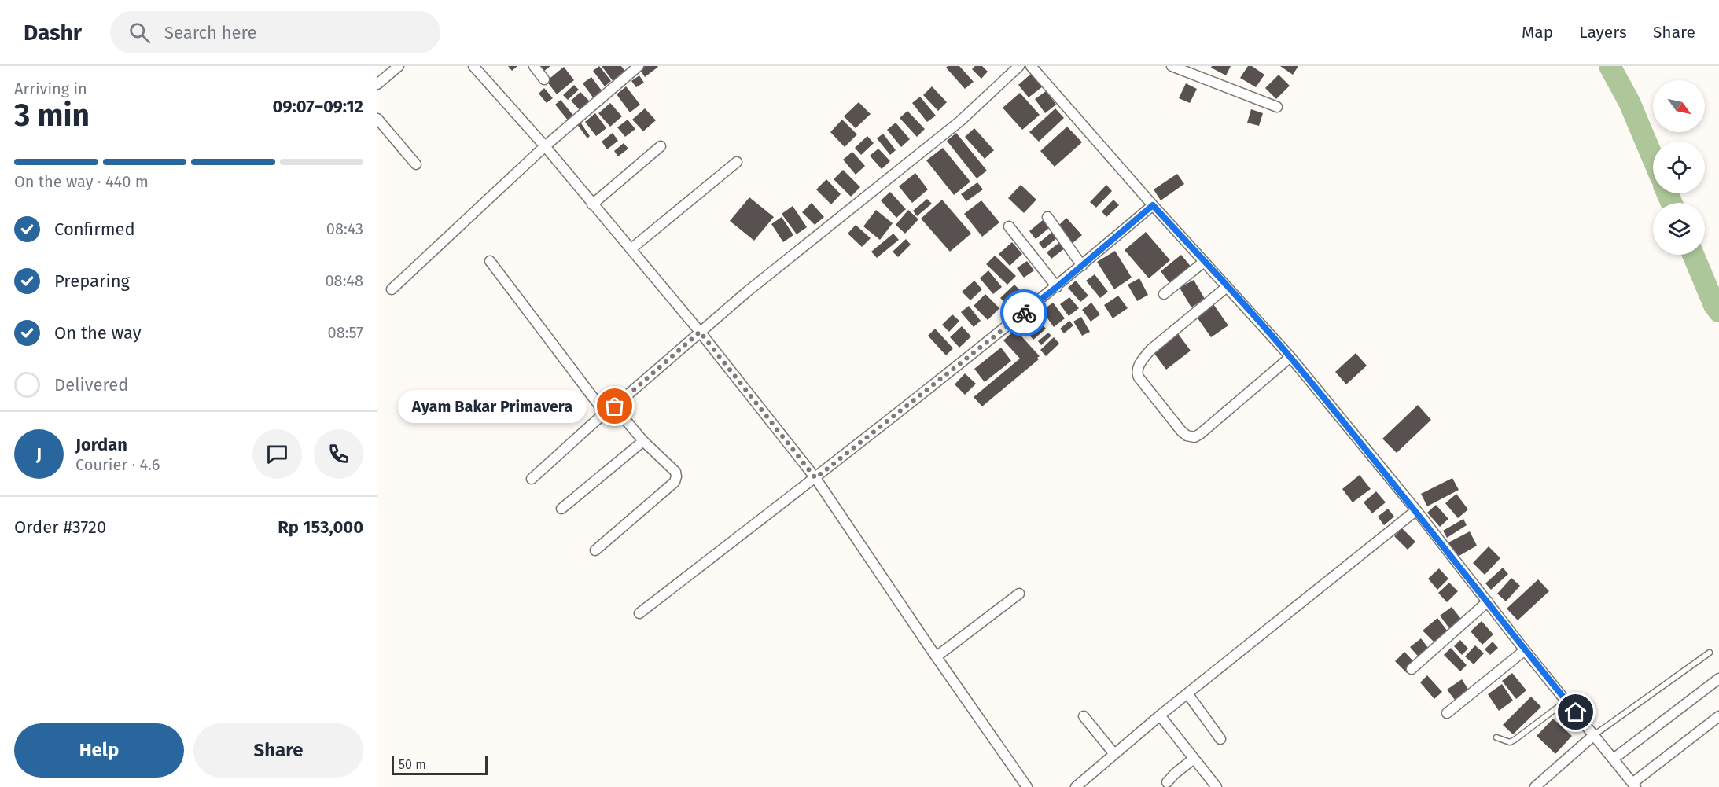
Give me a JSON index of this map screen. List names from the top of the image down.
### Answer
{
  "places": ["Ayam Bakar Primavera"],
  "scale_bar": "50 m",
  "north": "bottom right",
  "page": {
    "header": "Dashr",
    "search": "Search here",
    "nav": ["Map", "Layers", "Share"],
    "heading": ["3 min", "Arriving in", "09:07–09:12"],
    "panel": [
      "Jordan",
      "Courier · 4.6",
      "Order #3720",
      "Rp 153,000"
    ],
    "bar": "On the way · 440 m",
    "list": [
      ["Confirmed", "08:43"],
      ["Preparing", "08:48"],
      ["On the way", "08:57"],
      "Delivered"
    ],
    "bubble": "Ayam Bakar Primavera",
    "round": "J",
    "buttons": ["Help", "Share"],
    "scale": "50 m"
  }
}
